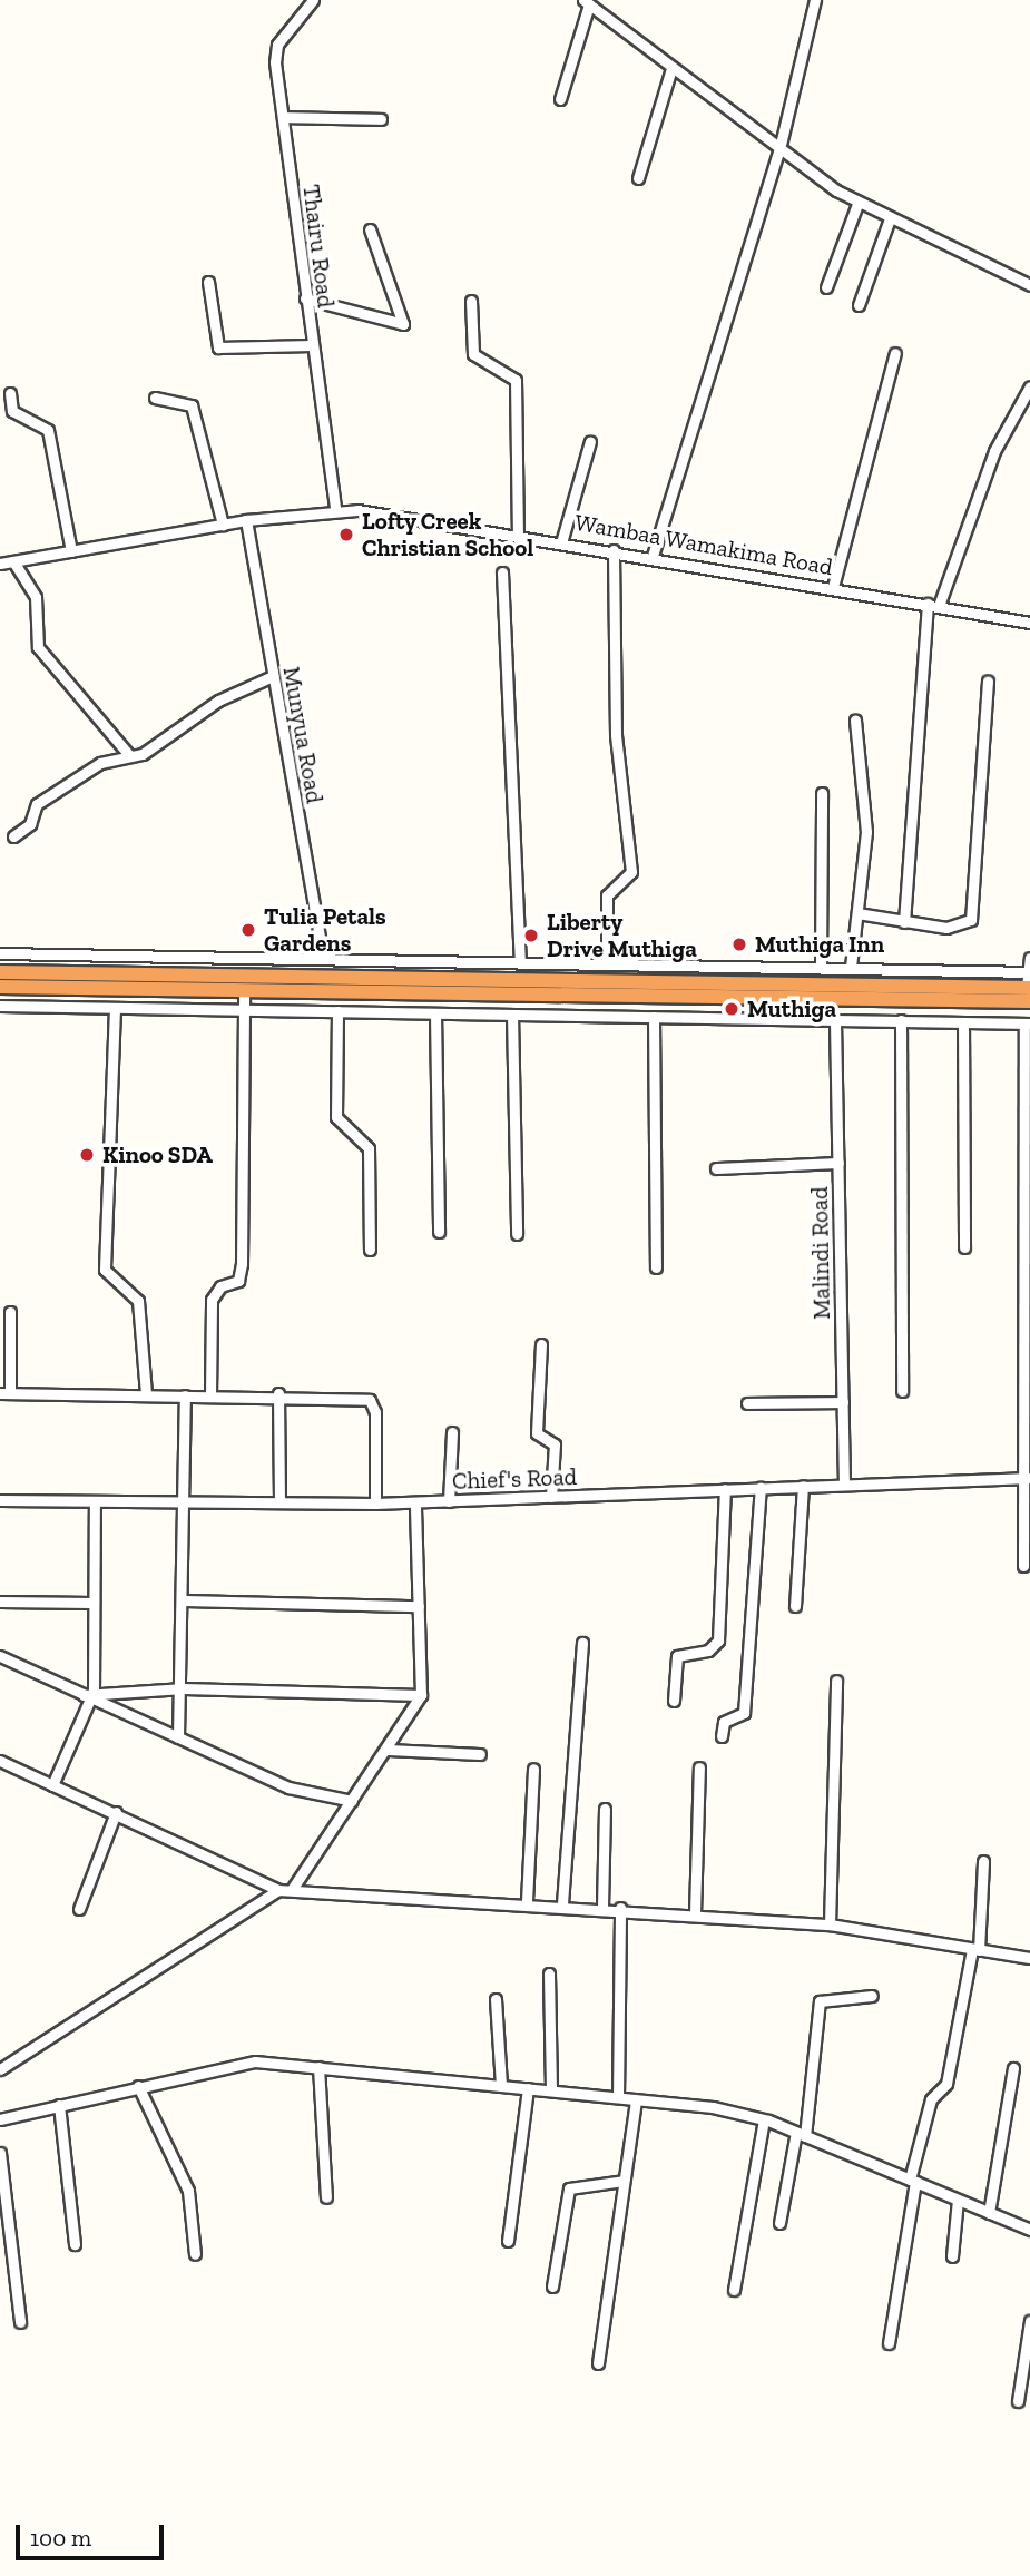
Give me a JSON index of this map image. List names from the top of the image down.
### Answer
{
  "streets": {
    "street": [
      "Thairu Road",
      "Wambaa Wamakima Road",
      "Munyua Road",
      "Malindi Road",
      "Chief's Road"
    ]
  },
  "crossings": [
    ["Thairu Road", "Wambaa Wamakima Road"],
    ["Wambaa Wamakima Road", "Munyua Road"],
    ["Malindi Road", "Chief's Road"]
  ],
  "places": [
    "Lofty Creek Christian School",
    "Tulia Petals Gardens",
    "Liberty Drive Muthiga",
    "Muthiga Inn",
    "Muthiga",
    "Kinoo SDA"
  ],
  "scale_bar": "100 m"
}
